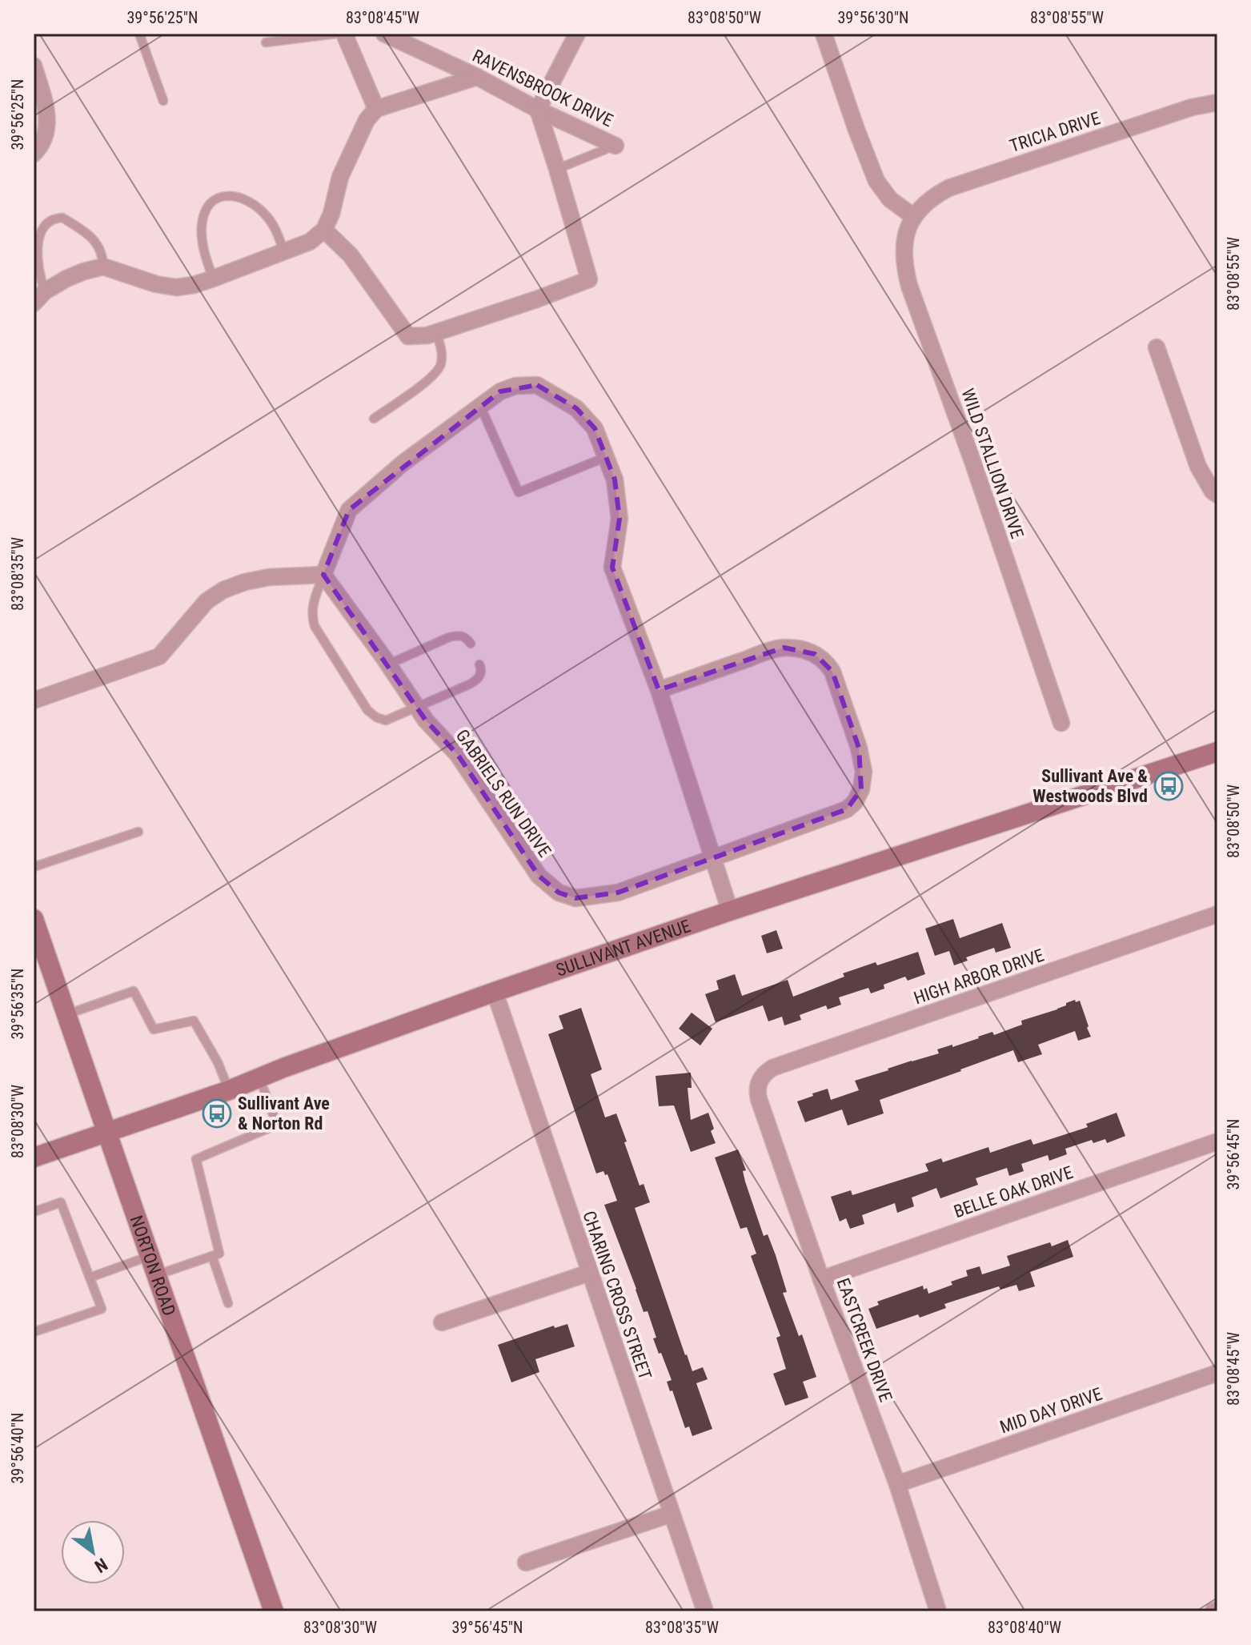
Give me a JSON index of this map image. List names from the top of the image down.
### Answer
{
  "streets": {
    "street": [
      "RAVENSBROOK DRIVE",
      "TRICIA DRIVE",
      "WILD STALLION DRIVE",
      "GABRIELS RUN DRIVE",
      "SULLIVANT AVENUE",
      "HIGH ARBOR DRIVE",
      "BELLE OAK DRIVE",
      "NORTON ROAD",
      "CHARING CROSS STREET",
      "EASTCREEK DRIVE",
      "MID DAY DRIVE"
    ]
  },
  "crossings": [
    ["TRICIA DRIVE", "WILD STALLION DRIVE"],
    ["SULLIVANT AVENUE", "NORTON ROAD"],
    ["SULLIVANT AVENUE", "CHARING CROSS STREET"],
    ["HIGH ARBOR DRIVE", "EASTCREEK DRIVE"],
    ["BELLE OAK DRIVE", "EASTCREEK DRIVE"],
    ["EASTCREEK DRIVE", "MID DAY DRIVE"]
  ],
  "places": {
    "bus stop": ["Sullivant Ave & Westwoods Blvd", "Sullivant Ave & Norton Rd"]
  },
  "north": "bottom right",
  "coordinates": [
    "39°56'25\"N",
    "83°08'45\"W",
    "83°08'50\"W",
    "39°56'30\"N",
    "83°08'55\"W",
    "83°08'35\"W",
    "39°56'35\"N",
    "83°08'30\"W",
    "39°56'45\"N",
    "39°56'40\"N",
    "83°08'40\"W"
  ]
}
